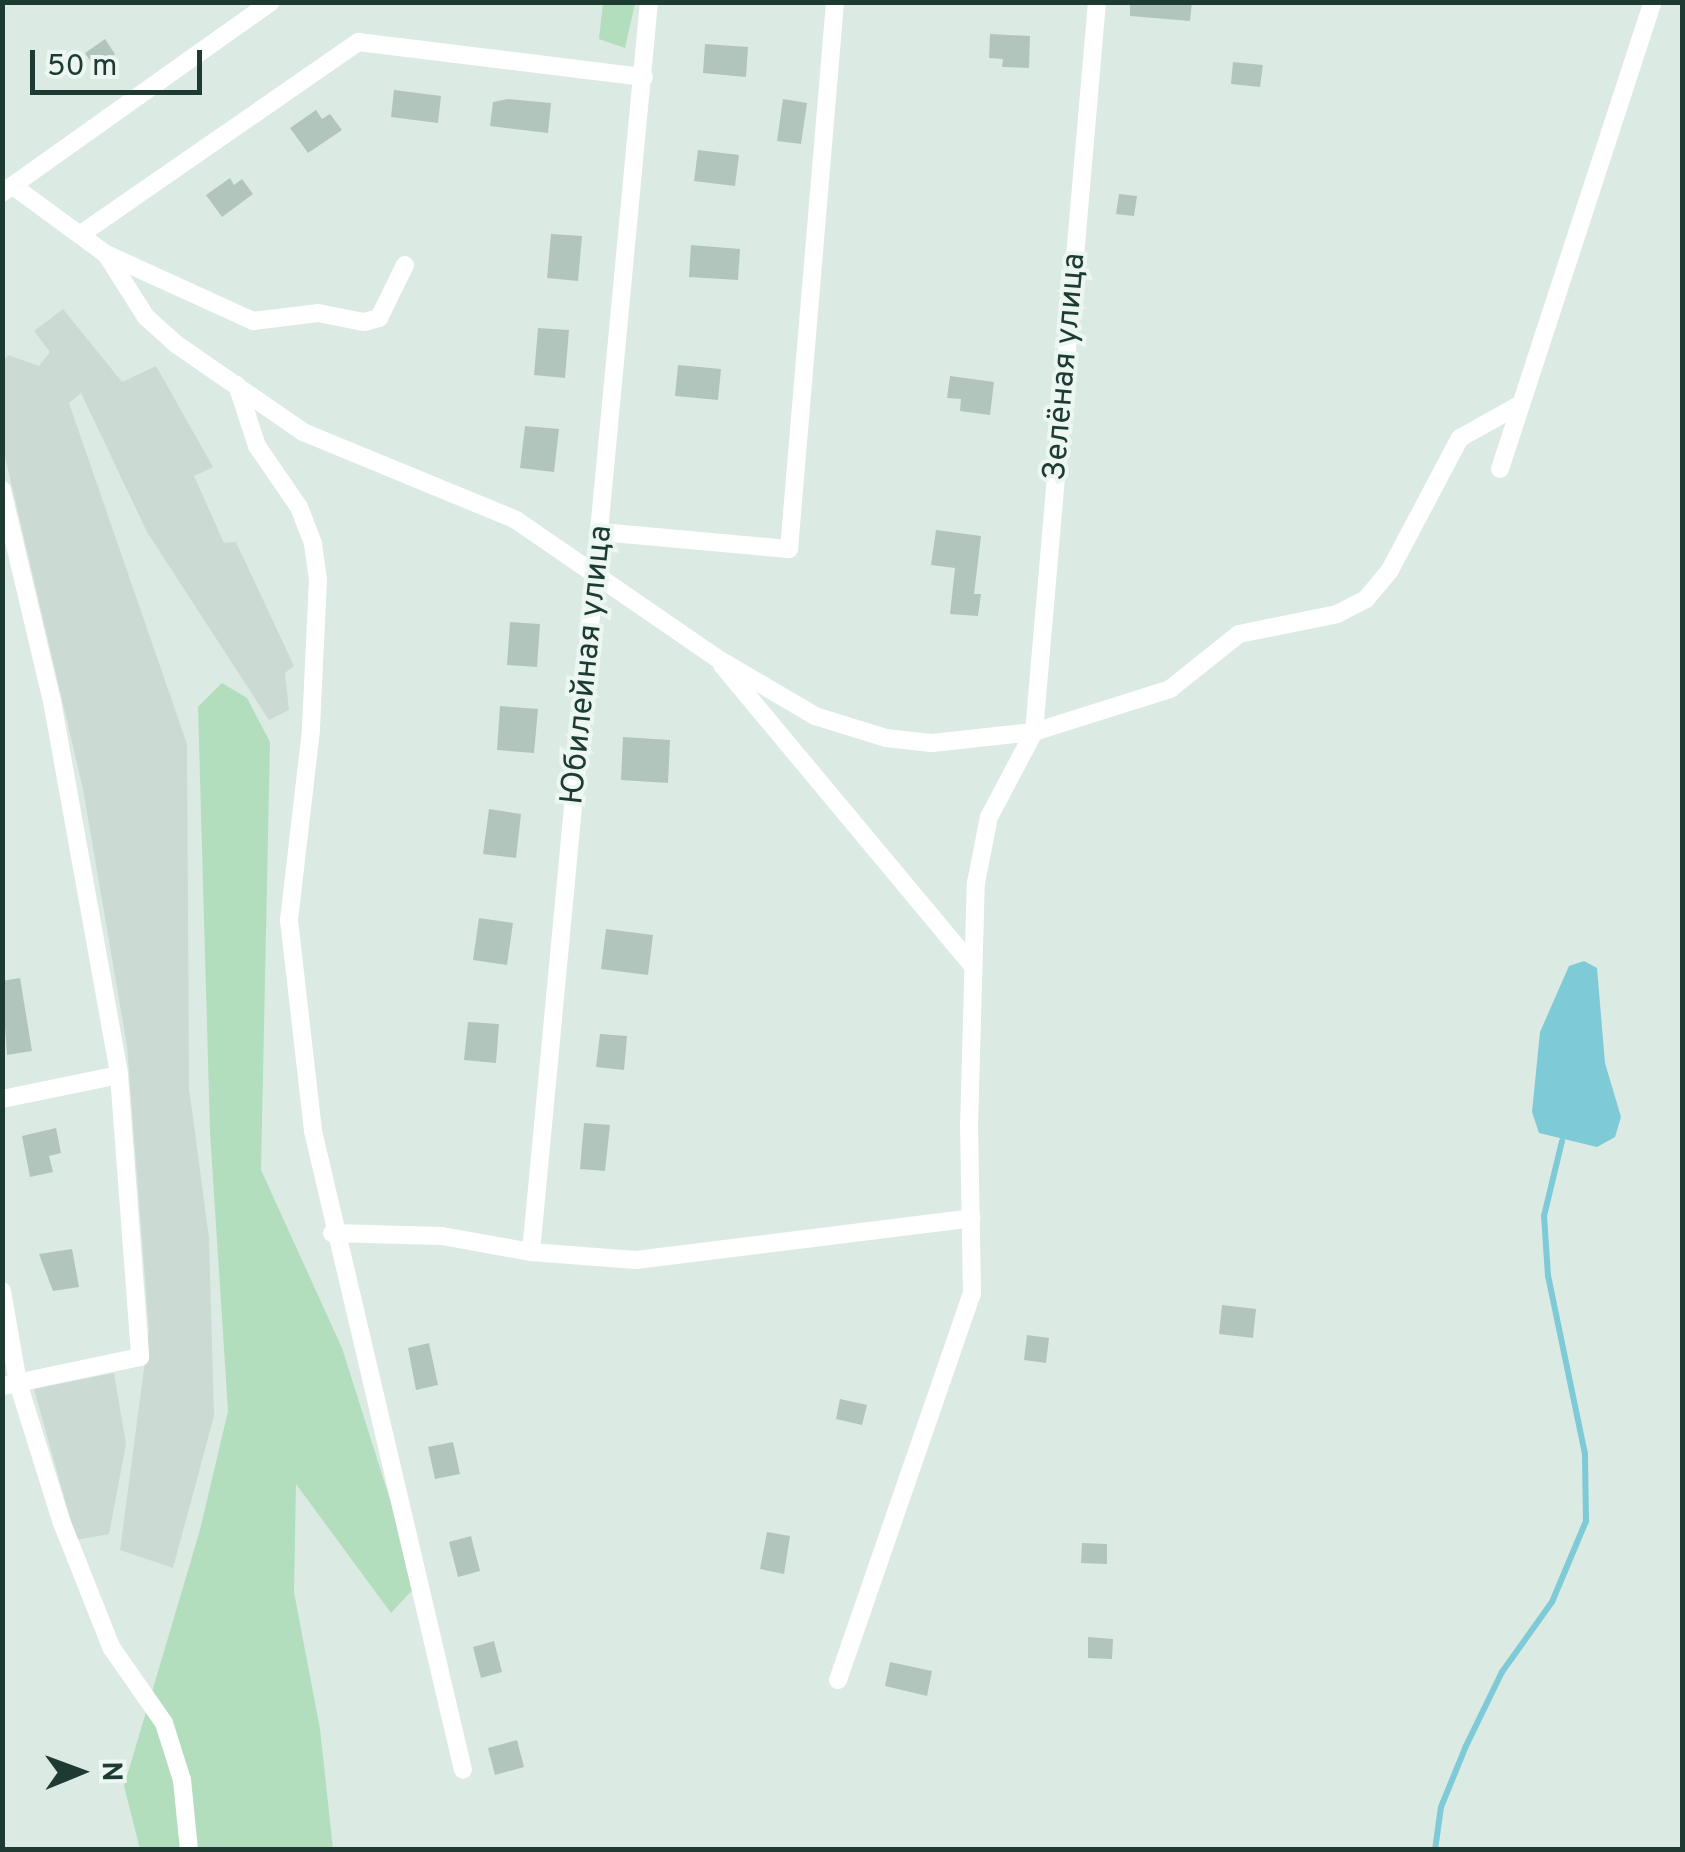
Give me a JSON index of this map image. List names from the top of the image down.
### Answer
{
  "streets": {
    "street": ["Зелёная улица", "Юбилейная улица"]
  },
  "scale_bar": "50 m",
  "north": "right"
}
